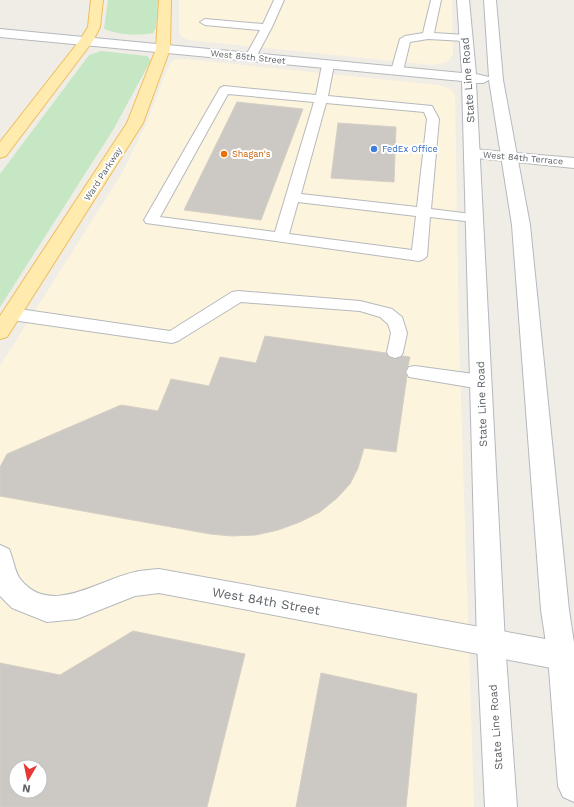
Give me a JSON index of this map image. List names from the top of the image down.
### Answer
{
  "streets": {
    "main road": [
      "West 85th Street",
      "State Line Road",
      "West 84th Terrace",
      "Ward Parkway",
      "West 84th Street"
    ]
  },
  "crossings": [
    ["West 85th Street", "State Line Road"],
    ["West 85th Street", "Ward Parkway"],
    ["State Line Road", "West 84th Terrace"],
    ["State Line Road", "West 84th Street"]
  ],
  "places": ["FedEx Office", "Shagan's"],
  "north": "bottom"
}
